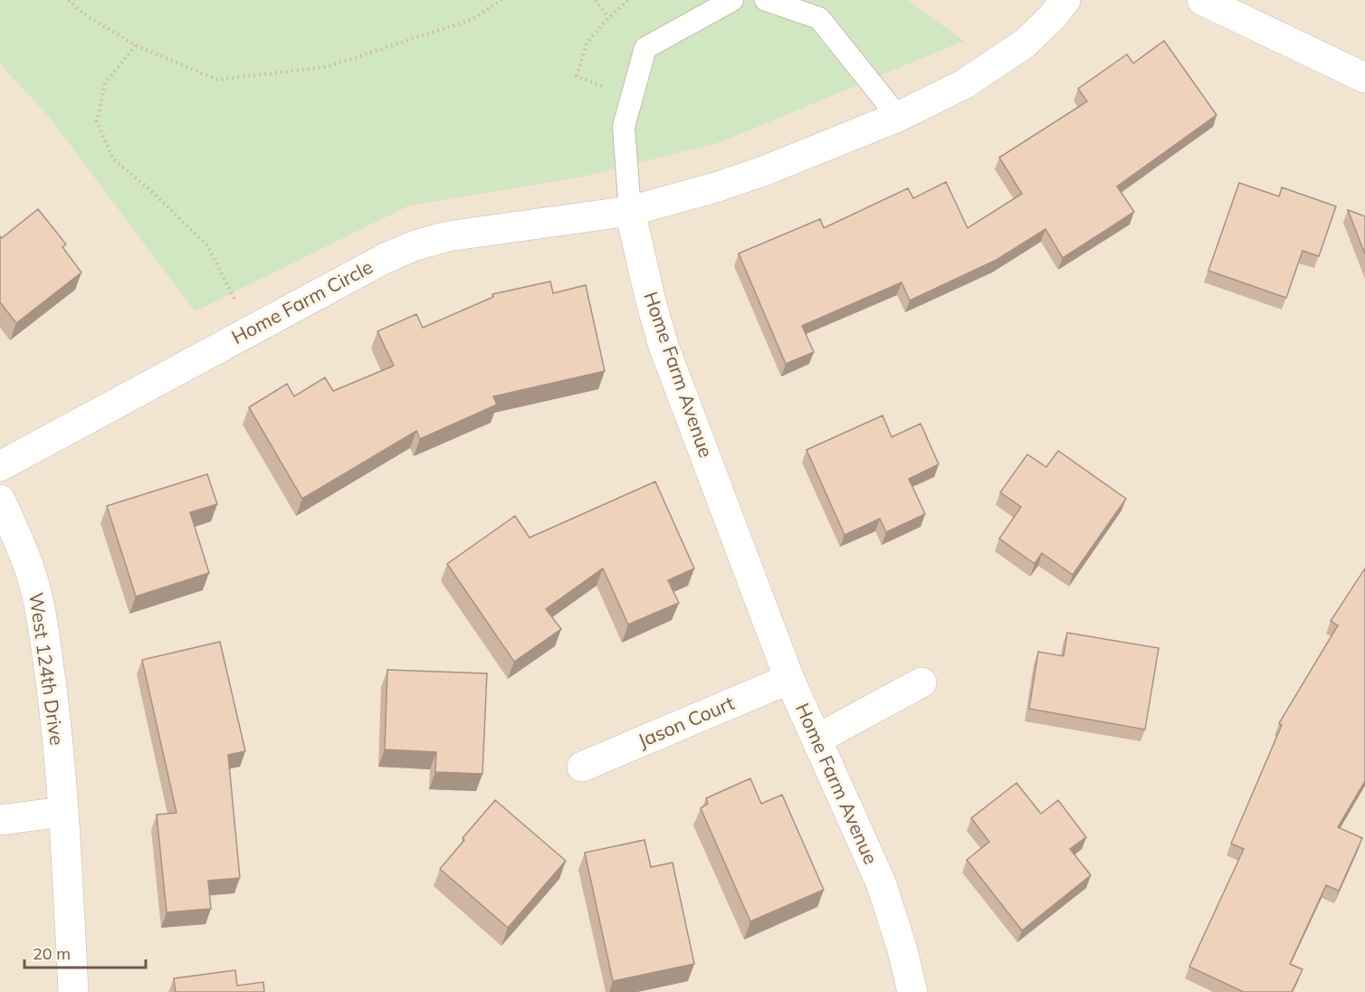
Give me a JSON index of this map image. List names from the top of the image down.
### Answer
{
  "streets": {
    "street": [
      "Home Farm Circle",
      "Home Farm Avenue",
      "West 124th Drive",
      "Jason Court"
    ]
  },
  "crossings": [
    ["Home Farm Circle", "Home Farm Avenue"],
    ["Home Farm Avenue", "Jason Court"]
  ],
  "scale_bar": "20 m"
}
